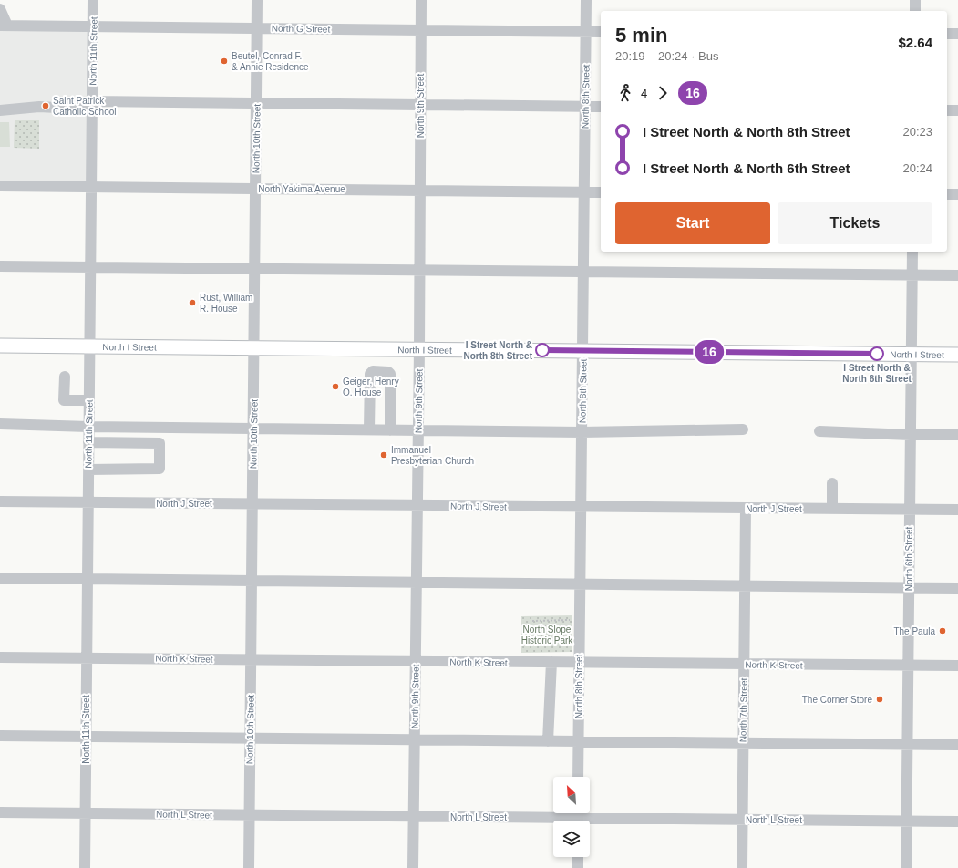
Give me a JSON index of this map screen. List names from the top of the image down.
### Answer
{
  "streets": {
    "main road": ["North I Street"],
    "street": [
      "North G Street",
      "North 11th Street",
      "North 8th Street",
      "North 9th Street",
      "North 10th Street",
      "North Yakima Avenue",
      "North J Street",
      "North 6th Street",
      "North K Street",
      "North 7th Street",
      "North L Street"
    ]
  },
  "crossings": [
    ["North G Street", "North 11th Street"],
    ["North G Street", "North 8th Street"],
    ["North G Street", "North 9th Street"],
    ["North G Street", "North 10th Street"],
    ["North 11th Street", "North Yakima Avenue"],
    ["North 11th Street", "North I Street"],
    ["North 11th Street", "North J Street"],
    ["North 11th Street", "North K Street"],
    ["North 11th Street", "North L Street"],
    ["North 8th Street", "North Yakima Avenue"],
    ["North 8th Street", "North I Street"],
    ["North 8th Street", "North J Street"],
    ["North 8th Street", "North K Street"],
    ["North 9th Street", "North Yakima Avenue"],
    ["North 9th Street", "North I Street"],
    ["North 9th Street", "North J Street"],
    ["North 9th Street", "North K Street"],
    ["North 9th Street", "North L Street"],
    ["North 10th Street", "North Yakima Avenue"],
    ["North 10th Street", "North I Street"],
    ["North 10th Street", "North J Street"],
    ["North 10th Street", "North K Street"],
    ["North 10th Street", "North L Street"],
    ["North I Street", "North 6th Street"],
    ["North J Street", "North 6th Street"],
    ["North J Street", "North 7th Street"],
    ["North 6th Street", "North K Street"],
    ["North 6th Street", "North L Street"],
    ["North K Street", "North 7th Street"],
    ["North 7th Street", "North L Street"]
  ],
  "parks": ["North Slope Historic Park"],
  "places": [
    "Beutel, Conrad F. & Annie Residence",
    "Saint Patrick Catholic School",
    "Rust, William R. House",
    "I Street North & North 8th Street",
    "I Street North & North 6th Street",
    "Geiger, Henry O. House",
    "Immanuel Presbyterian Church",
    "The Paula",
    "The Corner Store"
  ],
  "lines": ["bus line 16"],
  "north": "top left",
  "page": {
    "on_map": "16",
    "heading": ["5 min", "20:19 – 20:24 · Bus", "$2.64"],
    "legs": ["4", "16"],
    "list": [
      {
        "name": "I Street North & North 8th Street",
        "value": "20:23"
      },
      {
        "name": "I Street North & North 6th Street",
        "value": "20:24"
      }
    ],
    "buttons": ["Start", "Tickets"]
  }
}
